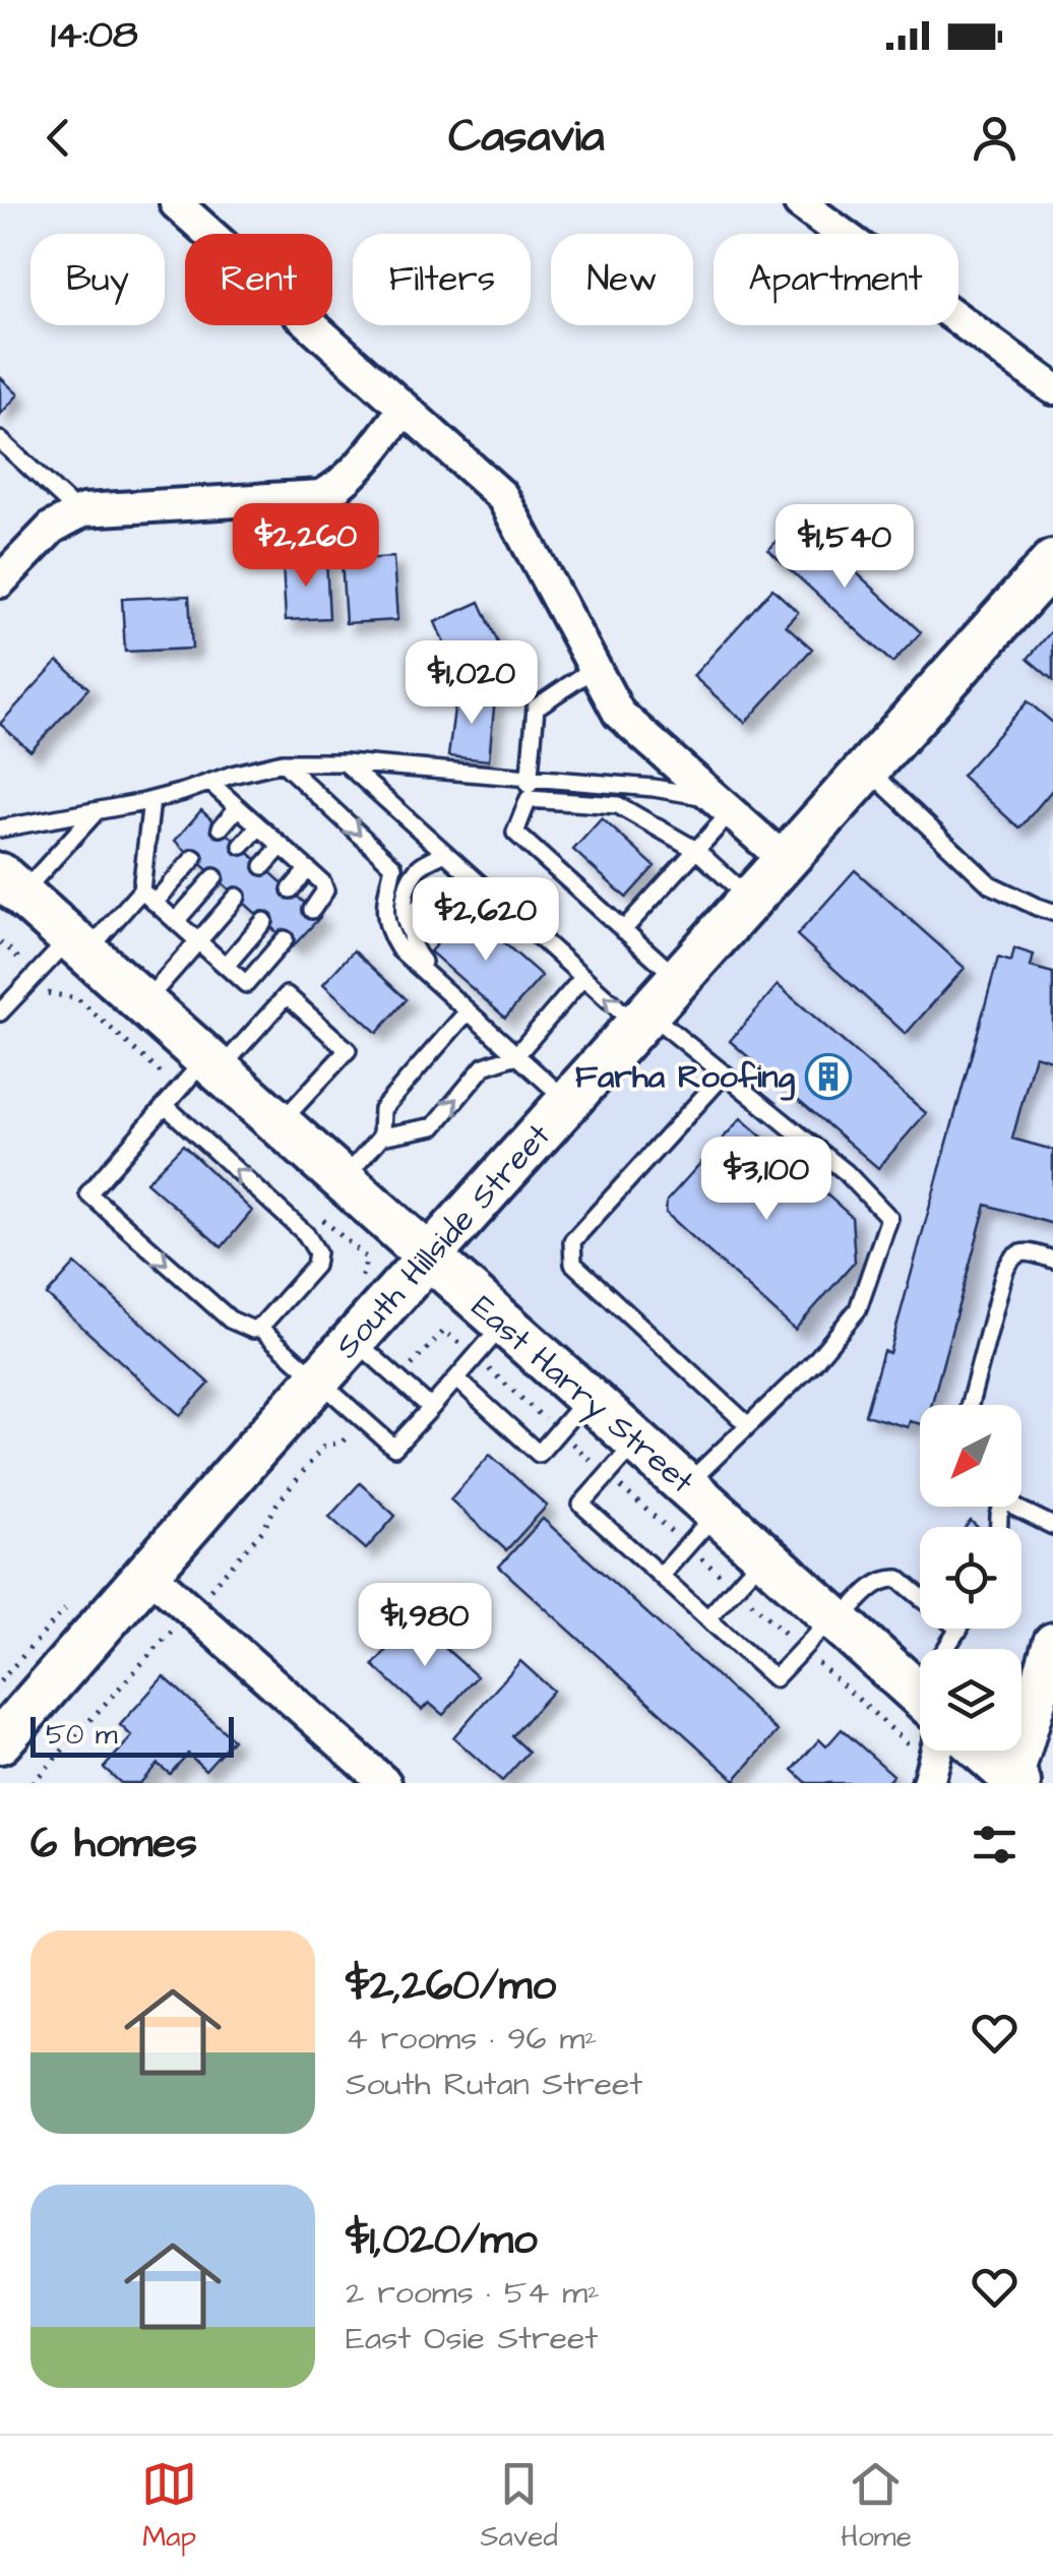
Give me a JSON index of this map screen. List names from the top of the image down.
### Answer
{
  "streets": {
    "main road": ["South Hillside Street", "East Harry Street"]
  },
  "crossings": [
    ["South Hillside Street", "East Harry Street"]
  ],
  "places": {
    "building": ["Farha Roofing"]
  },
  "scale_bar": "50 m",
  "north": "bottom left",
  "page": {
    "status": "14:08",
    "header": "Casavia",
    "chip": [
      "Buy",
      "Rent",
      "Filters",
      "New",
      "Apartment"
    ],
    "price": [
      "$2,260",
      "$1,540",
      "$1,020",
      "$2,620",
      "$3,100",
      "$1,980"
    ],
    "scale": "50 m",
    "heading": "6 homes",
    "list": [
      {
        "name": "$2,260/mo",
        "note": "4 rooms · 96 m² · South Rutan Street"
      },
      {
        "name": "$1,020/mo",
        "note": "2 rooms · 54 m² · East Osie Street"
      }
    ],
    "tabs": ["Map", "Saved", "Home"]
  }
}
